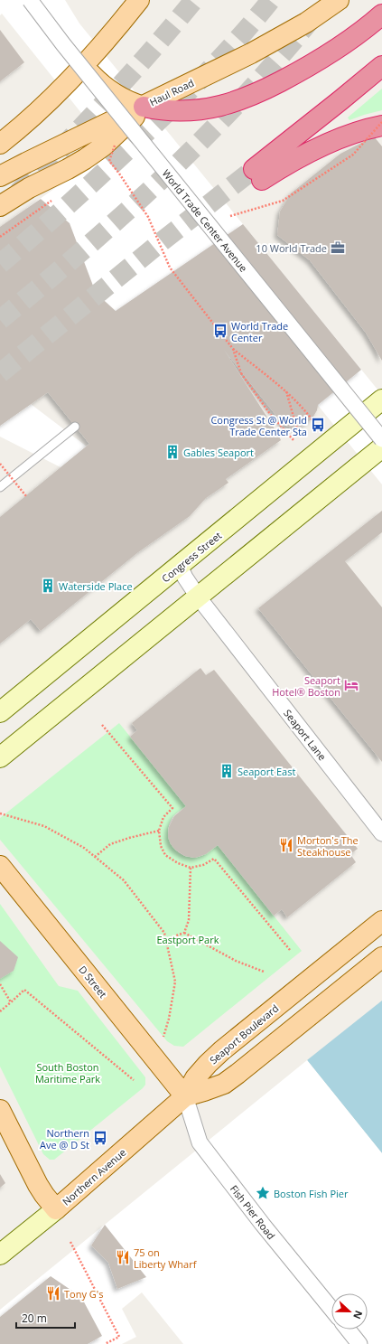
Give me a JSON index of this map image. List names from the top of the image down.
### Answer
{
  "streets": {
    "main road": [
      "Haul Road",
      "Congress Street",
      "D Street",
      "Seaport Boulevard",
      "Northern Avenue"
    ],
    "street": ["World Trade Center Avenue", "Seaport Lane", "Fish Pier Road"]
  },
  "crossings": [
    ["Congress Street", "Seaport Lane"],
    ["D Street", "Seaport Boulevard"],
    ["D Street", "Northern Avenue"],
    ["D Street", "Fish Pier Road"],
    ["Seaport Boulevard", "Northern Avenue"],
    ["Seaport Boulevard", "Fish Pier Road"],
    ["Northern Avenue", "Fish Pier Road"]
  ],
  "parks": ["Eastport Park", "South Boston Maritime Park"],
  "places": {
    "office": ["10 World Trade"],
    "bus stop": ["World Trade Center", "Congress St @ World Trade Center Sta", "Northern Ave @ D St"],
    "building": ["Gables Seaport", "Waterside Place", "Seaport East"],
    "hotel": ["Seaport Hotel® Boston"],
    "restaurant": ["Morton's The Steakhouse", "75 on Liberty Wharf", "Tony G's"],
    "place": ["Boston Fish Pier"]
  },
  "scale_bar": "20 m",
  "north": "right"
}
